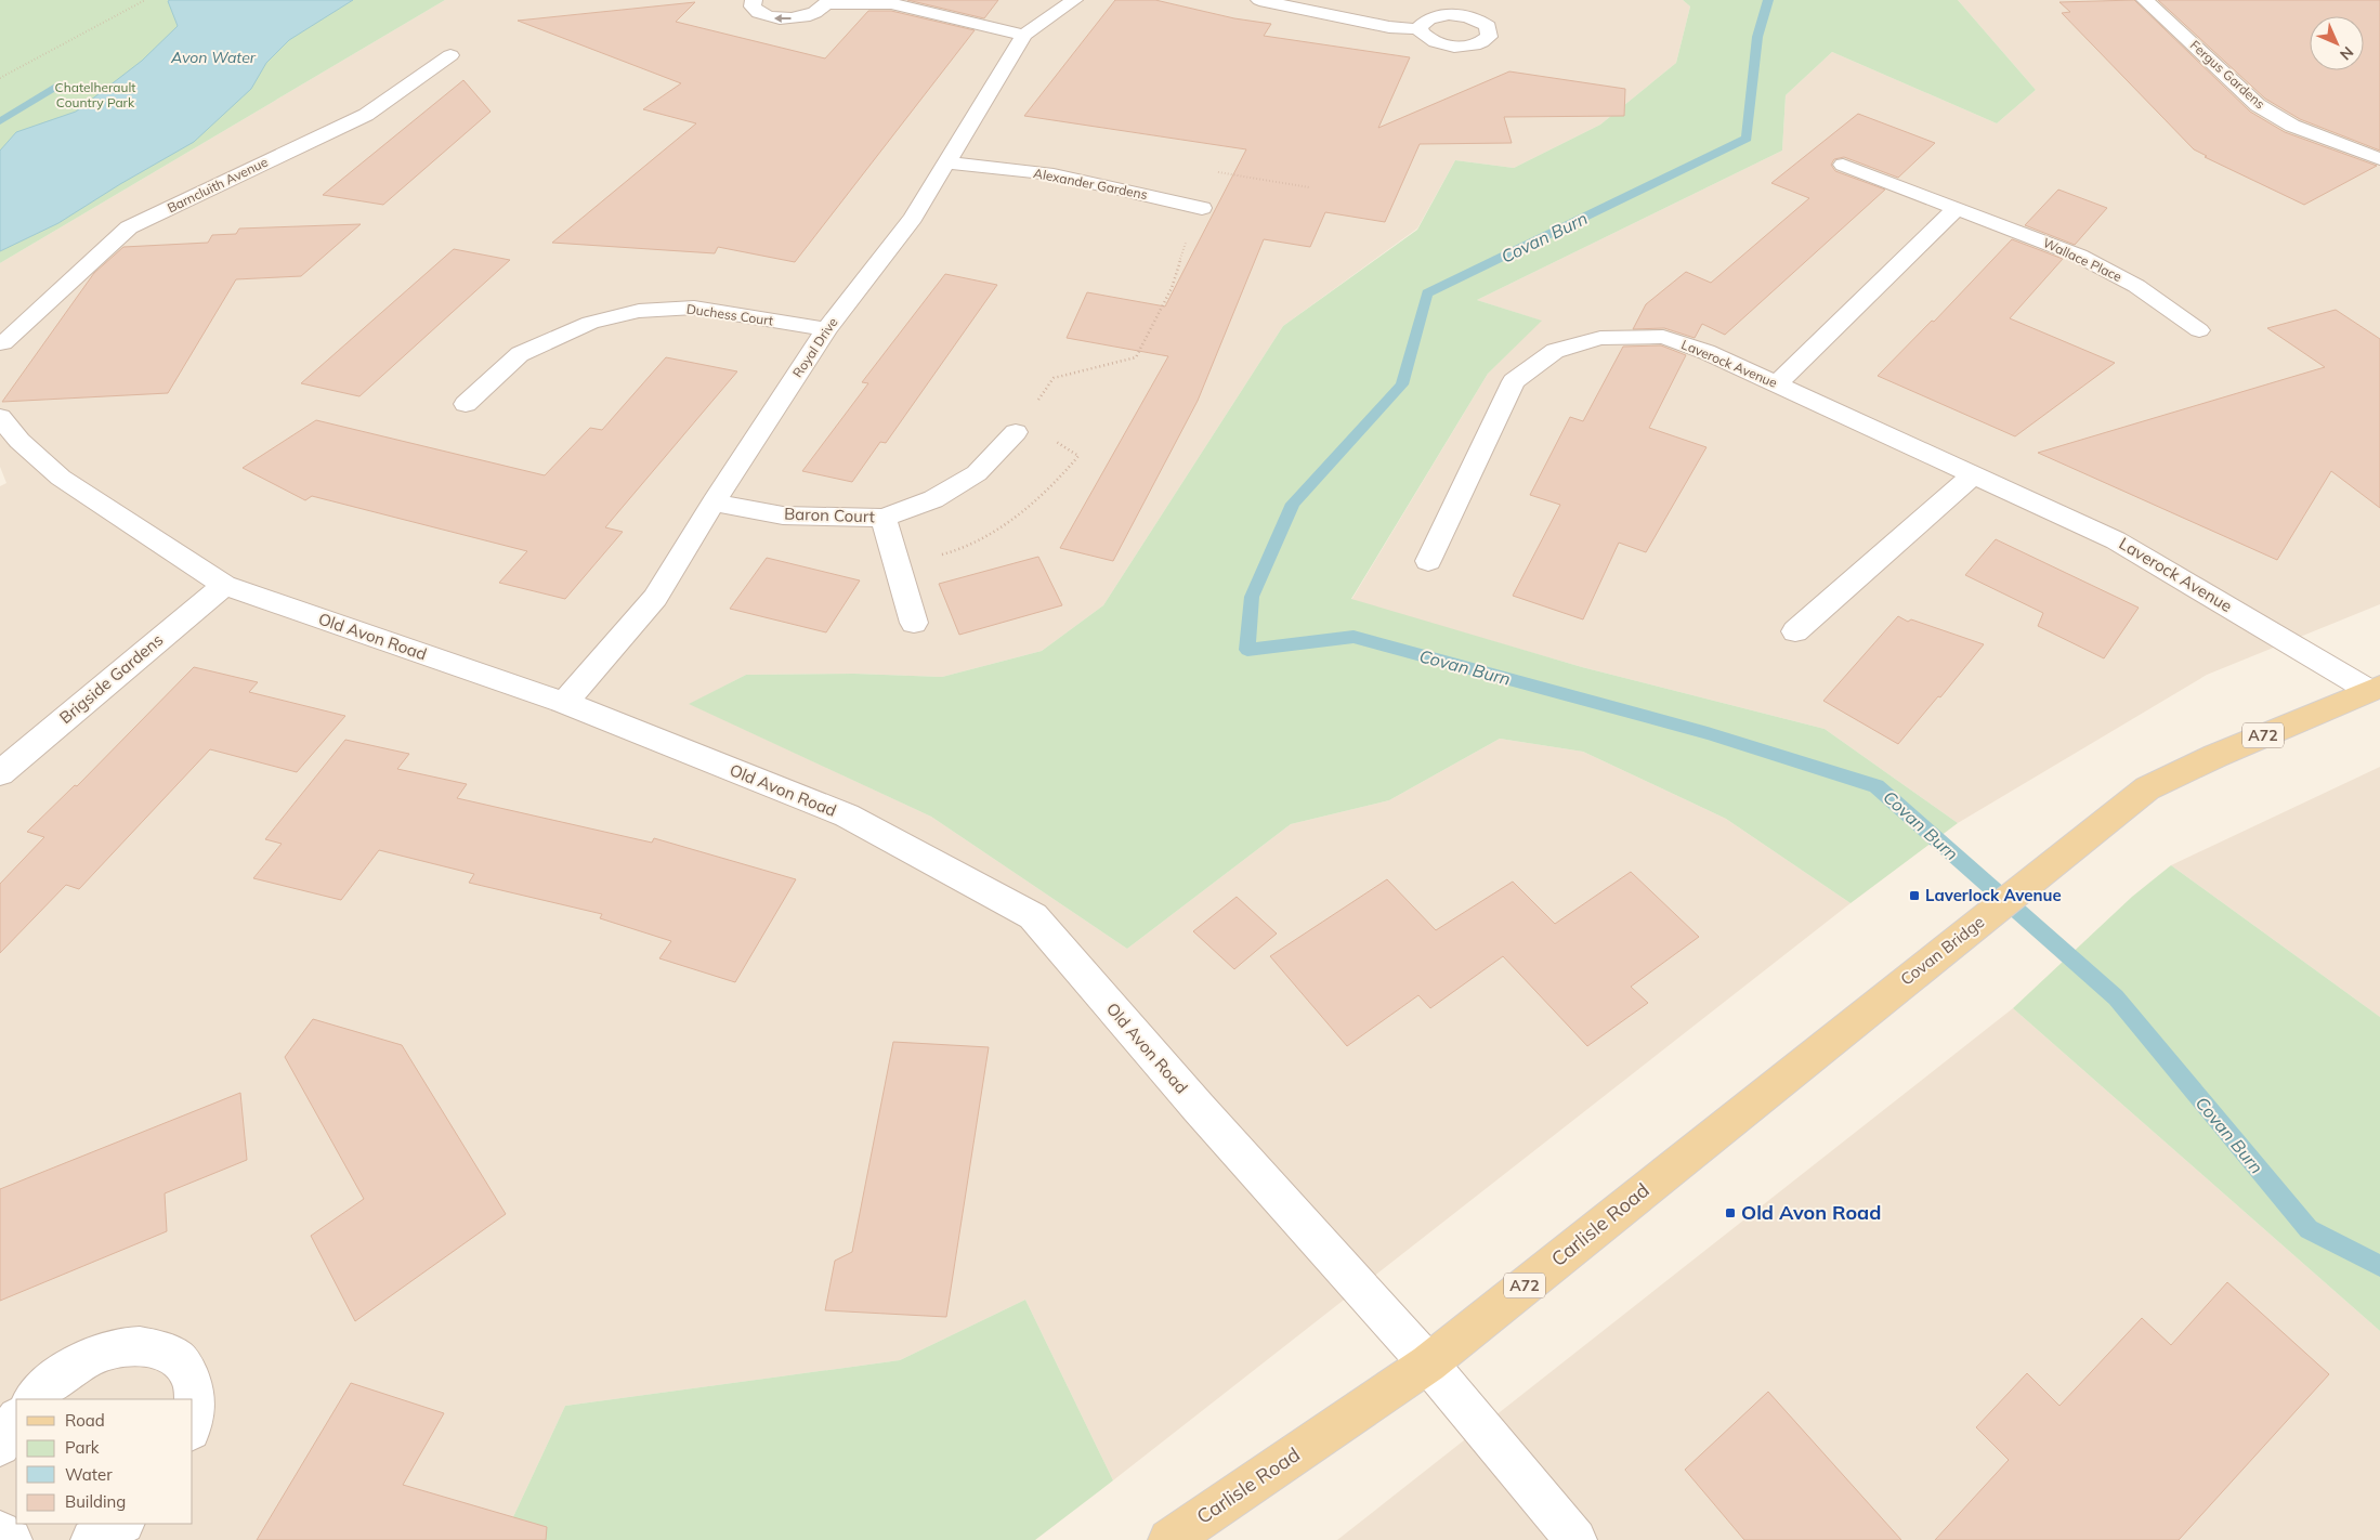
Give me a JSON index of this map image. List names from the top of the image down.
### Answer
{
  "streets": {
    "main road": ["A72", "Covan Bridge", "Carlisle Road"],
    "street": [
      "Fergus Gardens",
      "Alexander Gardens",
      "Barncluith Avenue",
      "Wallace Place",
      "Duchess Court",
      "Royal Drive",
      "Laverock Avenue",
      "Baron Court",
      "Old Avon Road",
      "Brigside Gardens"
    ]
  },
  "crossings": [
    ["Alexander Gardens", "Royal Drive"],
    ["Duchess Court", "Royal Drive"],
    ["Royal Drive", "Baron Court"],
    ["Royal Drive", "Old Avon Road"],
    ["Laverock Avenue", "Covan Bridge"],
    ["Old Avon Road", "Brigside Gardens"],
    ["Old Avon Road", "Carlisle Road"],
    ["Covan Bridge", "Carlisle Road"]
  ],
  "water": ["Avon Water", "Covan Burn"],
  "parks": ["Chatelherault Country Park"],
  "places": {
    "transit": ["Laverlock Avenue", "Old Avon Road"]
  },
  "legend": [
    "Road",
    "Park",
    "Water",
    "Building"
  ],
  "north": "bottom right"
}
